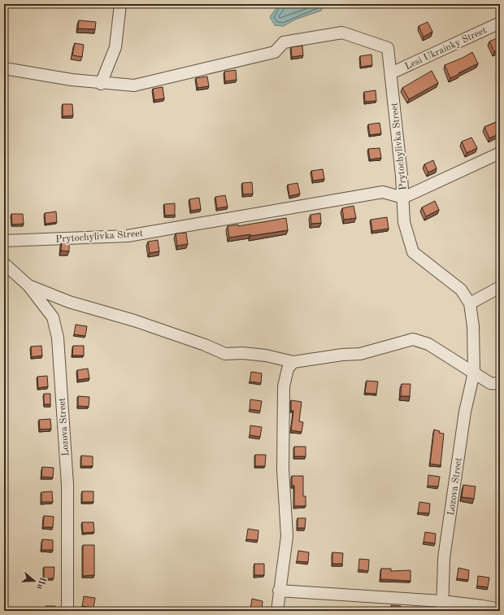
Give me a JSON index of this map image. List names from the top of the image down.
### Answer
{
  "streets": {
    "street": ["Lesi Ukrainky Street", "Prytochylivka Street", "Lozova Street"]
  },
  "crossings": [
    ["Lesi Ukrainky Street", "Prytochylivka Street"]
  ],
  "north": "right"
}
